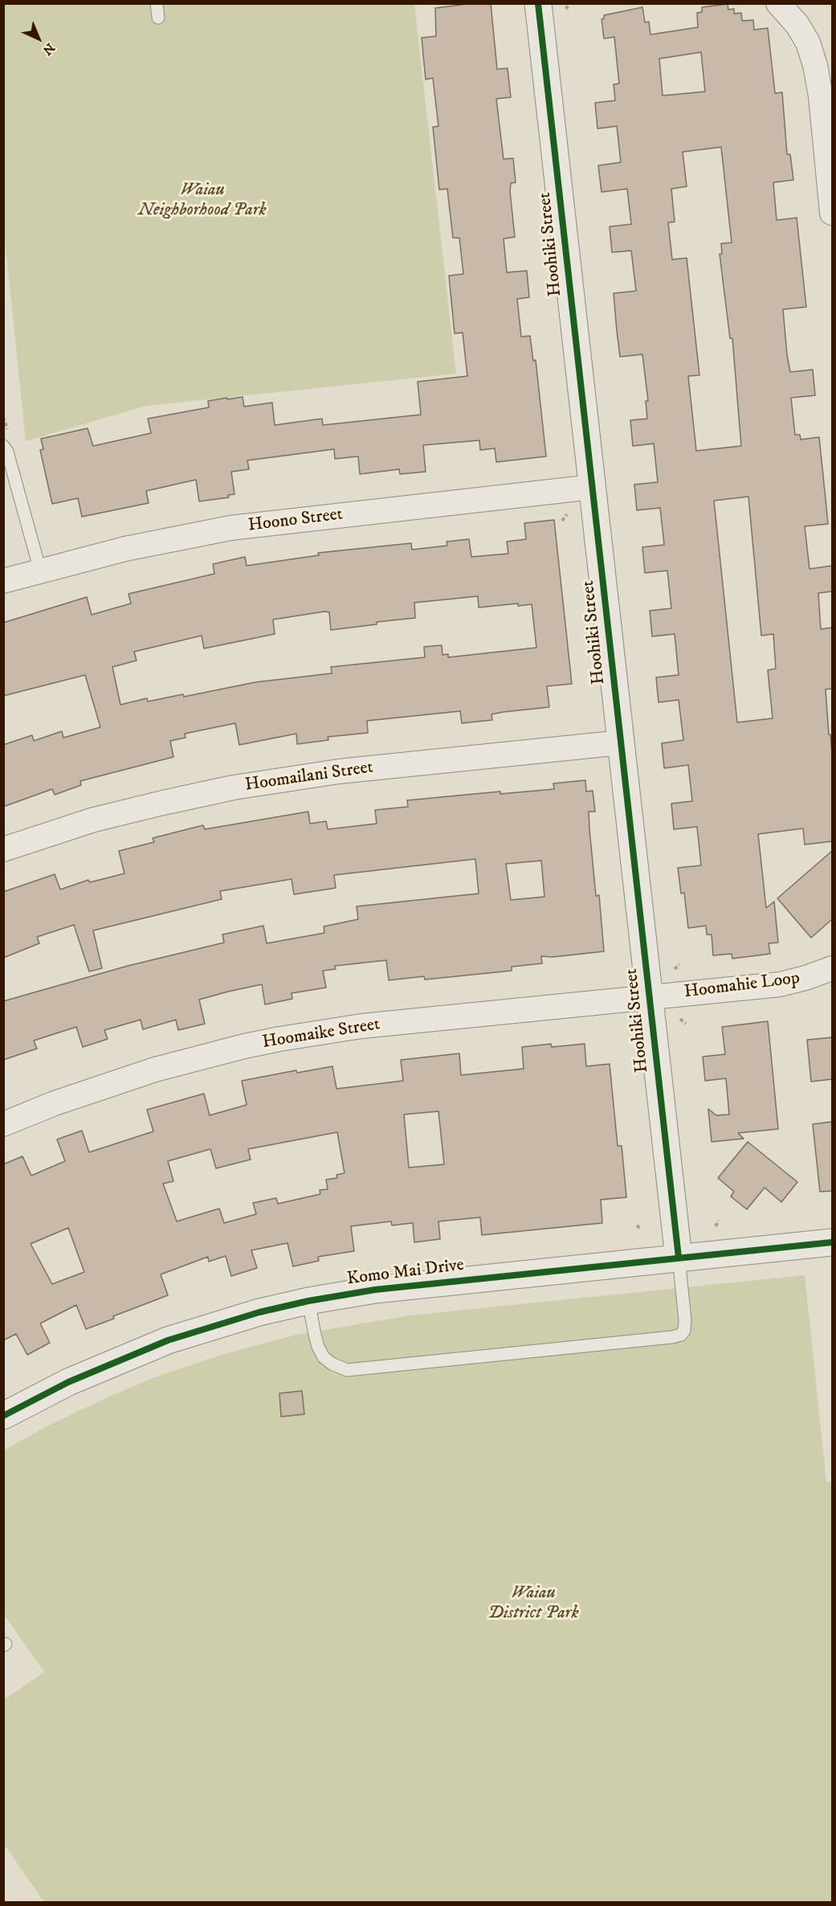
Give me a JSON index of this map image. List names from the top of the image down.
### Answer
{
  "streets": {
    "street": [
      "Hoohiki Street",
      "Hoono Street",
      "Hoomailani Street",
      "Hoomahie Loop",
      "Hoomaike Street",
      "Komo Mai Drive"
    ]
  },
  "crossings": [
    ["Hoohiki Street", "Hoono Street"],
    ["Hoohiki Street", "Hoomailani Street"],
    ["Hoohiki Street", "Hoomahie Loop"],
    ["Hoohiki Street", "Hoomaike Street"],
    ["Hoohiki Street", "Komo Mai Drive"],
    ["Hoomahie Loop", "Hoomaike Street"]
  ],
  "parks": ["Waiau Neighborhood Park", "Waiau District Park"],
  "north": "bottom right"
}
